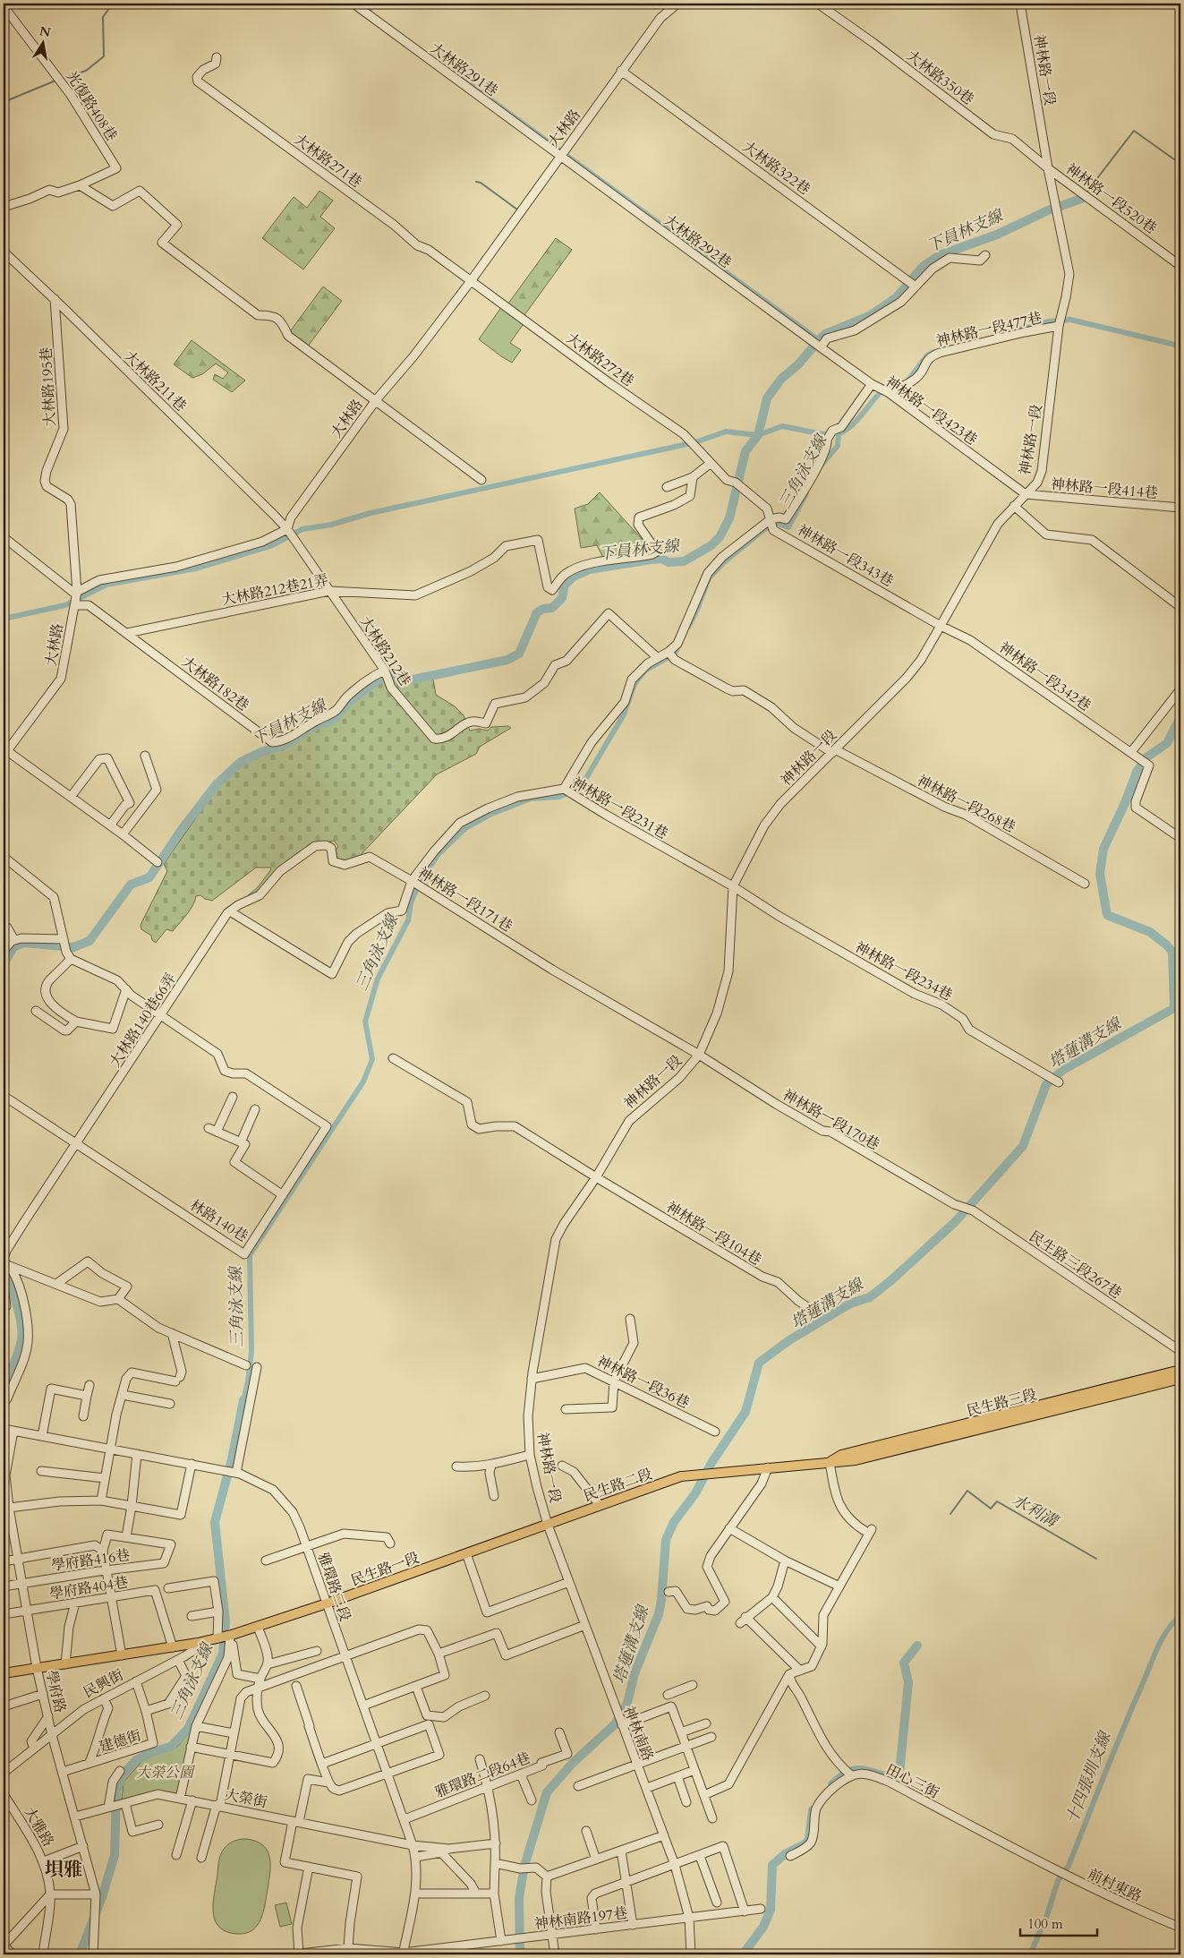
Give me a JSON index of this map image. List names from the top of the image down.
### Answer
{
  "streets": {
    "main road": ["民生路三段", "民生路二段", "民生路一段"],
    "street": [
      "大林路291巷",
      "神林路一段",
      "大林路350巷",
      "光復路408巷",
      "大林路",
      "大林路271巷",
      "大林路322巷",
      "神林路一段520巷",
      "大林路292巷",
      "神林路一段477巷",
      "大林路272巷",
      "大林路211巷",
      "大林路195巷",
      "神林路一段423巷",
      "神林路一段414巷",
      "神林路一段343巷",
      "大林路212巷21弄",
      "大林路212巷",
      "神林路一段342巷",
      "大林路182巷",
      "神林路一段268巷",
      "神林路一段231巷",
      "神林路一段171巷",
      "神林路一段234巷",
      "大林路140巷66弄",
      "神林路一段170巷",
      "林路140巷",
      "神林路一段104巷",
      "民生路三段267巷",
      "神林路一段36巷",
      "學府路416巷",
      "雅環路二段",
      "學府路404巷",
      "民興街",
      "學府路",
      "神林南路",
      "建德街",
      "雅環路二段64巷",
      "田心三街",
      "大榮街",
      "大雅路",
      "前村東路",
      "神林南路197巷"
    ]
  },
  "crossings": [
    ["大林路291巷", "大林路"],
    ["大林路291巷", "大林路292巷"],
    ["神林路一段", "大林路350巷"],
    ["神林路一段", "神林路一段520巷"],
    ["神林路一段", "神林路一段477巷"],
    ["神林路一段", "神林路一段423巷"],
    ["神林路一段", "神林路一段414巷"],
    ["神林路一段", "神林路一段343巷"],
    ["神林路一段", "神林路一段342巷"],
    ["神林路一段", "神林路一段268巷"],
    ["神林路一段", "神林路一段231巷"],
    ["神林路一段", "神林路一段171巷"],
    ["神林路一段", "神林路一段234巷"],
    ["神林路一段", "神林路一段170巷"],
    ["神林路一段", "神林路一段104巷"],
    ["神林路一段", "神林路一段36巷"],
    ["神林路一段", "民生路二段"],
    ["神林路一段", "民生路一段"],
    ["神林路一段", "神林南路"],
    ["大林路350巷", "神林路一段520巷"],
    ["大林路", "大林路271巷"],
    ["大林路", "大林路322巷"],
    ["大林路", "大林路292巷"],
    ["大林路", "大林路272巷"],
    ["大林路", "大林路211巷"],
    ["大林路", "大林路195巷"],
    ["大林路", "大林路212巷"],
    ["大林路", "大林路182巷"],
    ["大林路271巷", "大林路272巷"],
    ["大林路292巷", "神林路一段423巷"],
    ["神林路一段477巷", "神林路一段423巷"],
    ["大林路272巷", "神林路一段343巷"],
    ["大林路211巷", "大林路195巷"],
    ["大林路211巷", "大林路212巷"],
    ["神林路一段423巷", "神林路一段414巷"],
    ["神林路一段343巷", "神林路一段342巷"],
    ["大林路212巷21弄", "大林路212巷"],
    ["大林路212巷21弄", "大林路182巷"],
    ["大林路212巷", "大林路182巷"],
    ["神林路一段231巷", "神林路一段171巷"],
    ["神林路一段231巷", "神林路一段234巷"],
    ["神林路一段231巷", "大林路140巷66弄"],
    ["神林路一段171巷", "大林路140巷66弄"],
    ["神林路一段171巷", "神林路一段170巷"],
    ["大林路140巷66弄", "林路140巷"],
    ["神林路一段170巷", "民生路三段267巷"],
    ["民生路三段", "民生路二段"],
    ["民生路二段", "民生路一段"],
    ["民生路二段", "神林南路"],
    ["學府路416巷", "學府路"],
    ["民生路一段", "雅環路二段"],
    ["民生路一段", "神林南路"],
    ["雅環路二段", "學府路"],
    ["雅環路二段", "雅環路二段64巷"],
    ["雅環路二段", "大榮街"],
    ["雅環路二段", "神林南路197巷"],
    ["學府路404巷", "學府路"],
    ["民興街", "學府路"],
    ["民興街", "建德街"],
    ["學府路", "建德街"],
    ["學府路", "大榮街"],
    ["神林南路", "神林南路197巷"],
    ["田心三街", "前村東路"]
  ],
  "districts": ["垻雅"],
  "water": [
    "下員林支線",
    "三角泳支線",
    "塔蓮溝支線",
    "水利溝",
    "十四張圳支線"
  ],
  "parks": ["大榮公園"],
  "scale_bar": "100 m",
  "north": "top"
}
